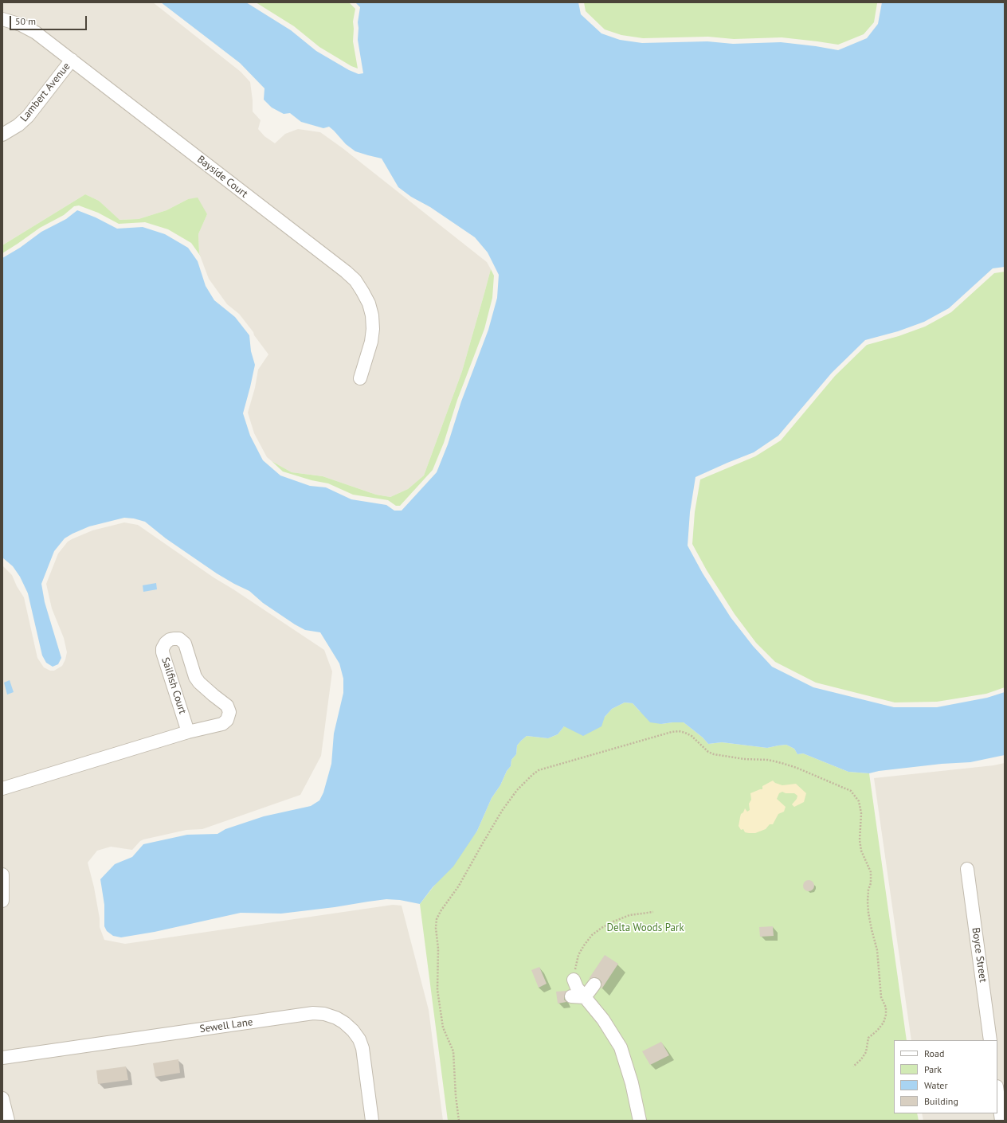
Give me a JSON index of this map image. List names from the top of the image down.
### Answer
{
  "streets": {
    "street": [
      "Lambert Avenue",
      "Bayside Court",
      "Sailfish Court",
      "Boyce Street",
      "Sewell Lane"
    ]
  },
  "crossings": [
    ["Lambert Avenue", "Bayside Court"]
  ],
  "parks": ["Delta Woods Park"],
  "legend": [
    "Road",
    "Park",
    "Water",
    "Building"
  ],
  "scale_bar": "50 m"
}
